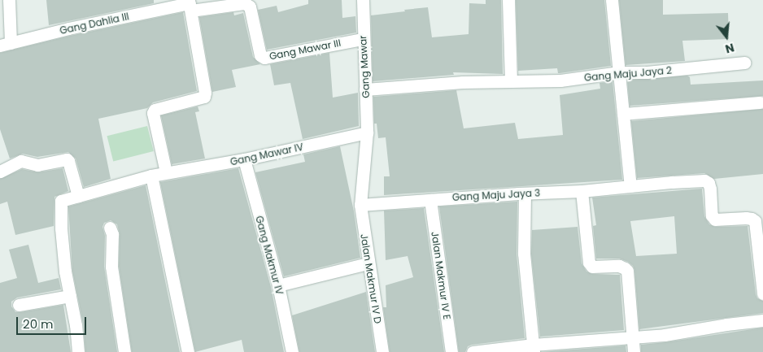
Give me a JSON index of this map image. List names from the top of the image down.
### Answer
{
  "streets": {
    "street": [
      "Gang Dahlia III",
      "Gang Mawar III",
      "Gang Mawar",
      "Gang Maju Jaya 2",
      "Gang Mawar IV",
      "Gang Maju Jaya 3",
      "Gang Makmur IV",
      "Jalan Makmur IV E",
      "Jalan Makmur IV D"
    ]
  },
  "crossings": [
    ["Gang Dahlia III", "Gang Mawar III"],
    ["Gang Mawar III", "Gang Mawar"],
    ["Gang Mawar", "Gang Maju Jaya 2"],
    ["Gang Mawar", "Gang Mawar IV"],
    ["Gang Mawar IV", "Gang Makmur IV"],
    ["Gang Maju Jaya 3", "Jalan Makmur IV E"],
    ["Gang Maju Jaya 3", "Jalan Makmur IV D"]
  ],
  "scale_bar": "20 m",
  "north": "bottom"
}
